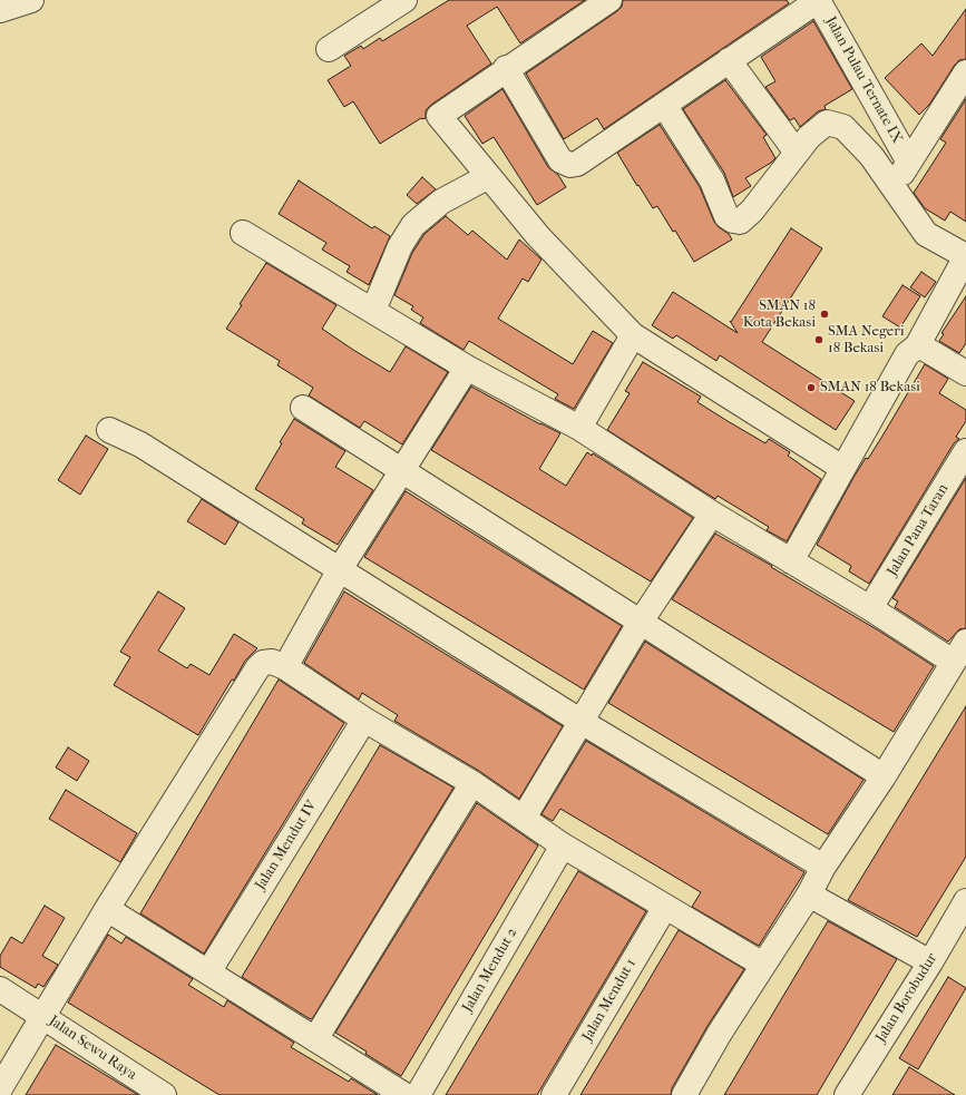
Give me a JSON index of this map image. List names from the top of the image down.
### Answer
{
  "streets": {
    "street": [
      "Jalan Pulau Ternate IX",
      "Jalan Pana Taran",
      "Jalan Mendut IV",
      "Jalan Mendut 2",
      "Jalan Borobudur",
      "Jalan Mendut 1",
      "Jalan Sewu Raya"
    ]
  },
  "places": ["SMAN 18 Kota Bekasi", "SMA Negeri 18 Bekasi", "SMAN 18 Bekasi"]
}
